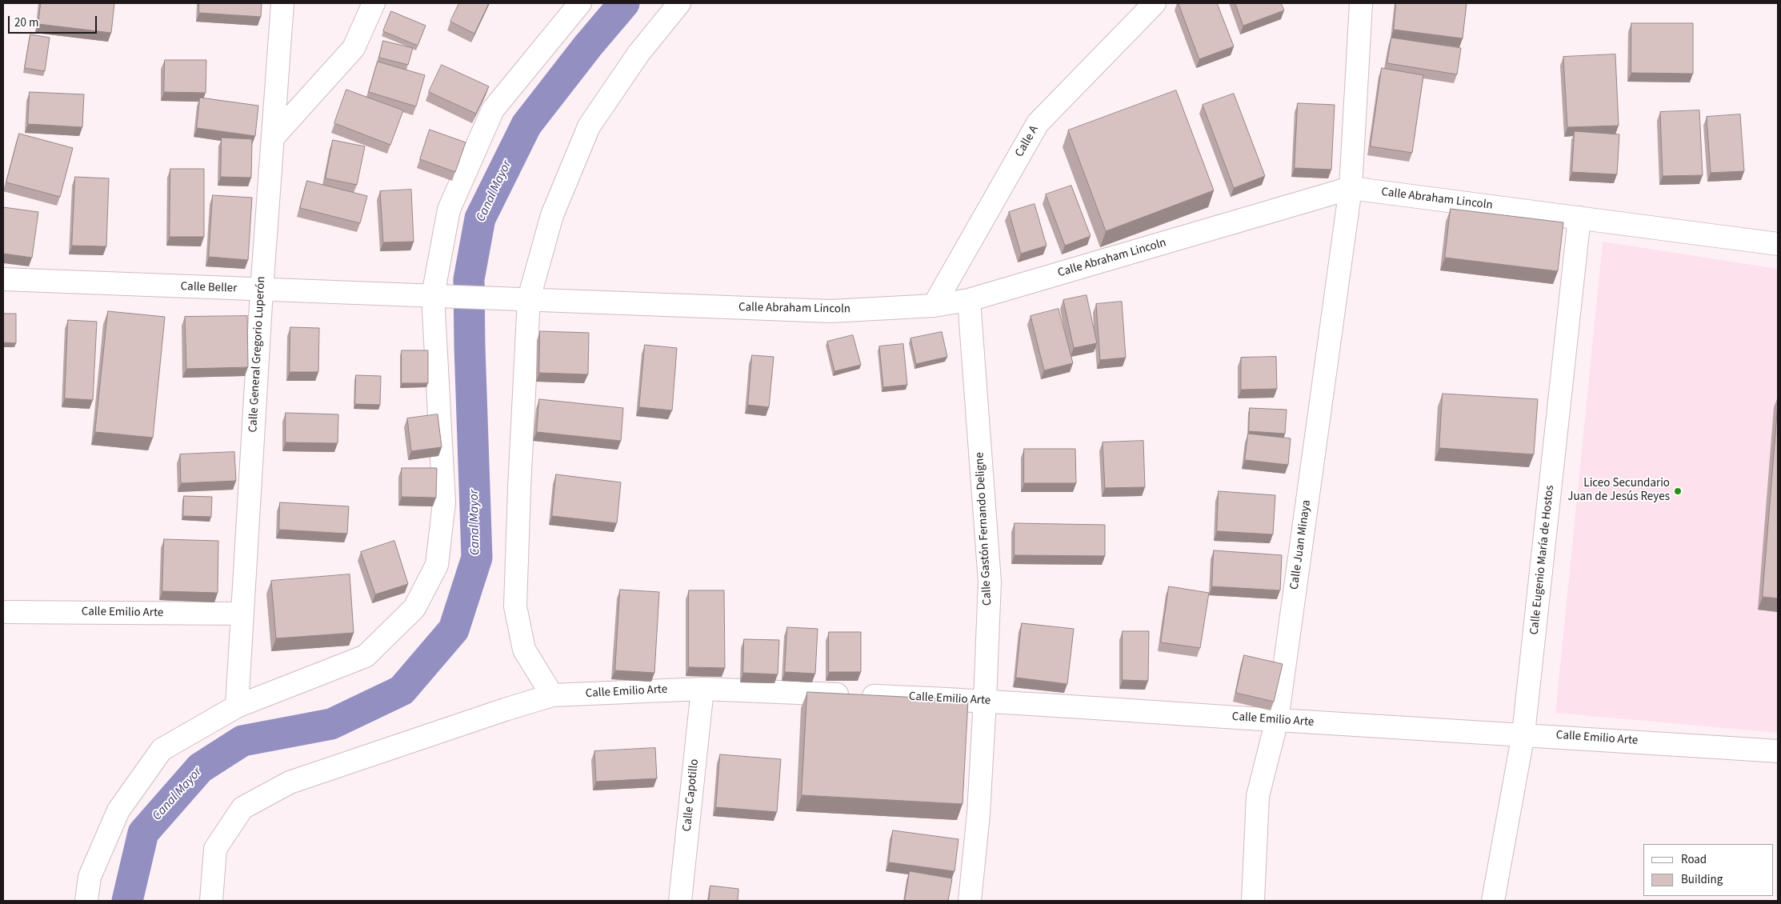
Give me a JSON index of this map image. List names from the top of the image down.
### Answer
{
  "streets": {
    "street": [
      "Calle A",
      "Calle Abraham Lincoln",
      "Calle Beller",
      "Calle General Gregorio Luperón",
      "Calle Gastón Fernando Deligne",
      "Calle Juan Minaya",
      "Calle Eugenio María de Hostos",
      "Calle Emilio Arte",
      "Calle Capotillo"
    ]
  },
  "crossings": [
    ["Calle A", "Calle Abraham Lincoln"],
    ["Calle Abraham Lincoln", "Calle Beller"],
    ["Calle Abraham Lincoln", "Calle Gastón Fernando Deligne"],
    ["Calle Abraham Lincoln", "Calle Juan Minaya"],
    ["Calle Abraham Lincoln", "Calle Eugenio María de Hostos"],
    ["Calle Beller", "Calle General Gregorio Luperón"],
    ["Calle General Gregorio Luperón", "Calle Emilio Arte"],
    ["Calle Gastón Fernando Deligne", "Calle Emilio Arte"],
    ["Calle Juan Minaya", "Calle Emilio Arte"],
    ["Calle Eugenio María de Hostos", "Calle Emilio Arte"],
    ["Calle Emilio Arte", "Calle Capotillo"]
  ],
  "water": ["Canal Mayor"],
  "places": ["Liceo Secundario Juan de Jesús Reyes"],
  "legend": ["Road", "Building"],
  "scale_bar": "20 m"
}
